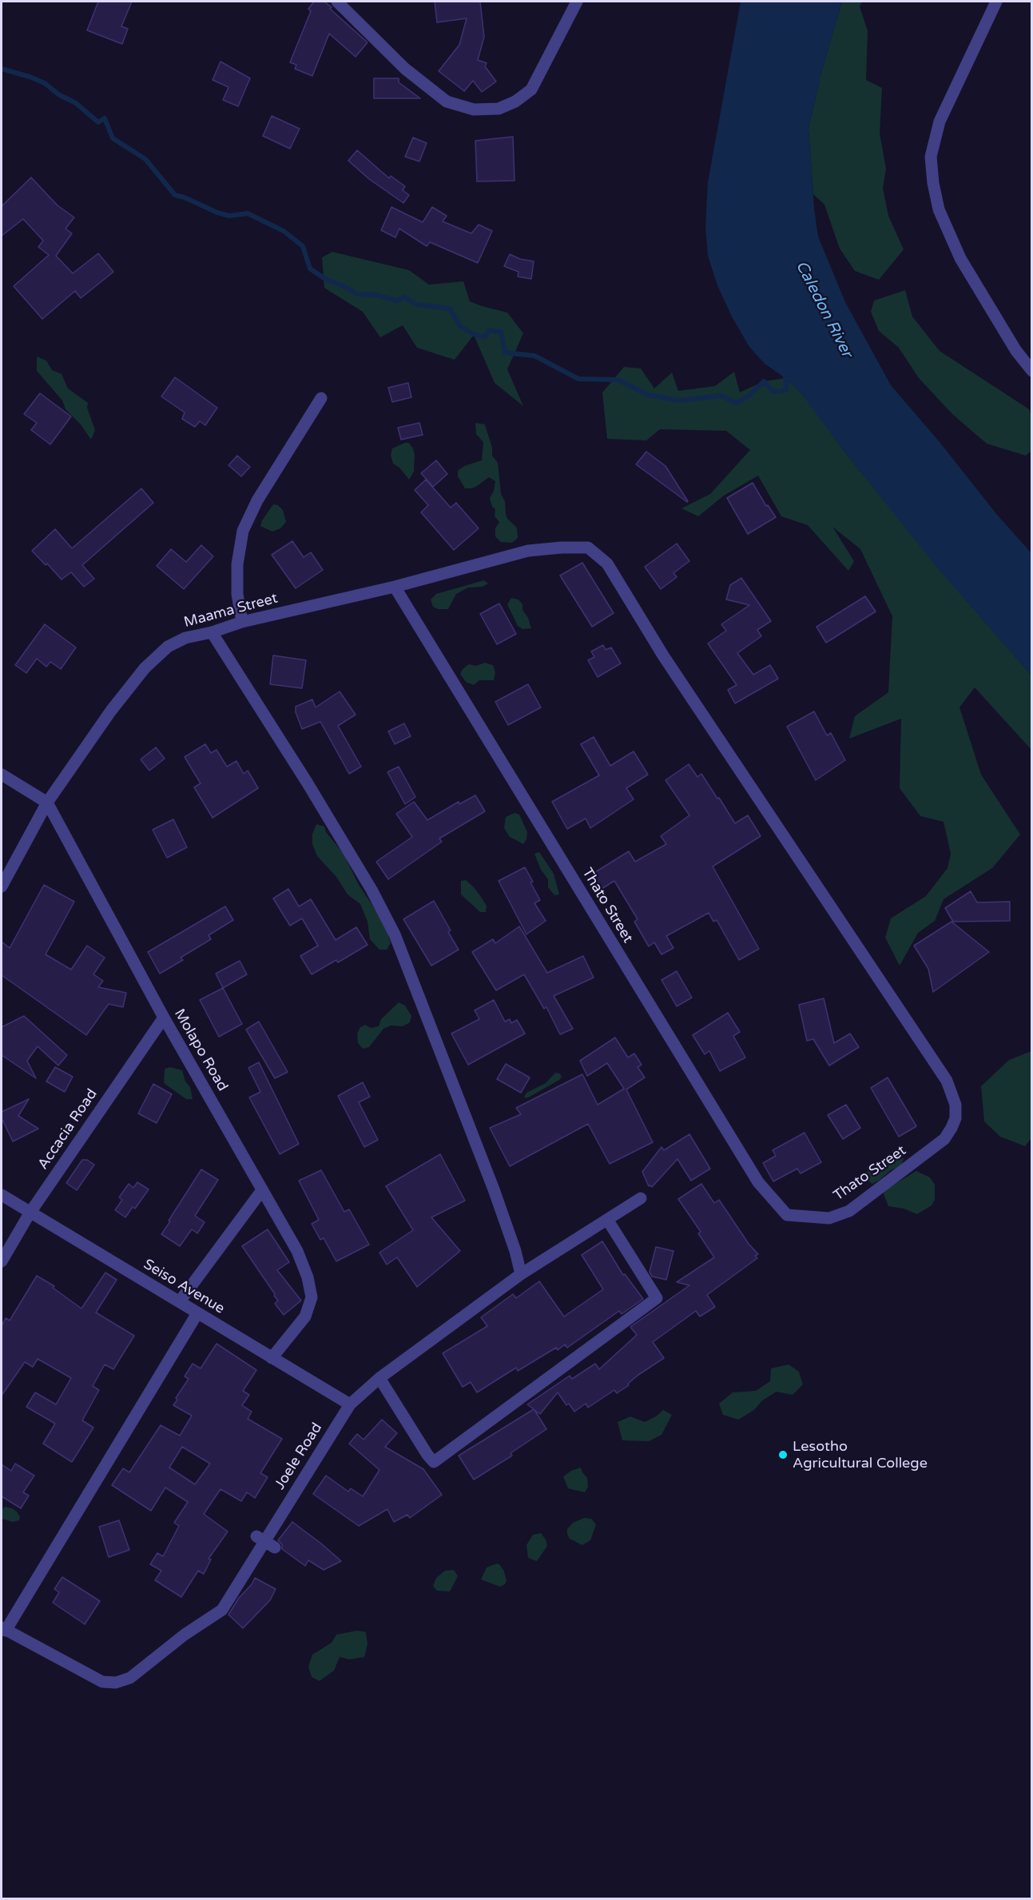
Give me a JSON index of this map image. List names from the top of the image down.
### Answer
{
  "streets": {
    "street": [
      "Maama Street",
      "Thato Street",
      "Molapo Road",
      "Accacia Road",
      "Seiso Avenue",
      "Joele Road"
    ]
  },
  "crossings": [
    ["Maama Street", "Thato Street"],
    ["Maama Street", "Molapo Road"],
    ["Molapo Road", "Accacia Road"],
    ["Molapo Road", "Seiso Avenue"],
    ["Accacia Road", "Seiso Avenue"],
    ["Seiso Avenue", "Joele Road"]
  ],
  "water": ["Caledon River"],
  "places": ["Lesotho Agricultural College"]
}
